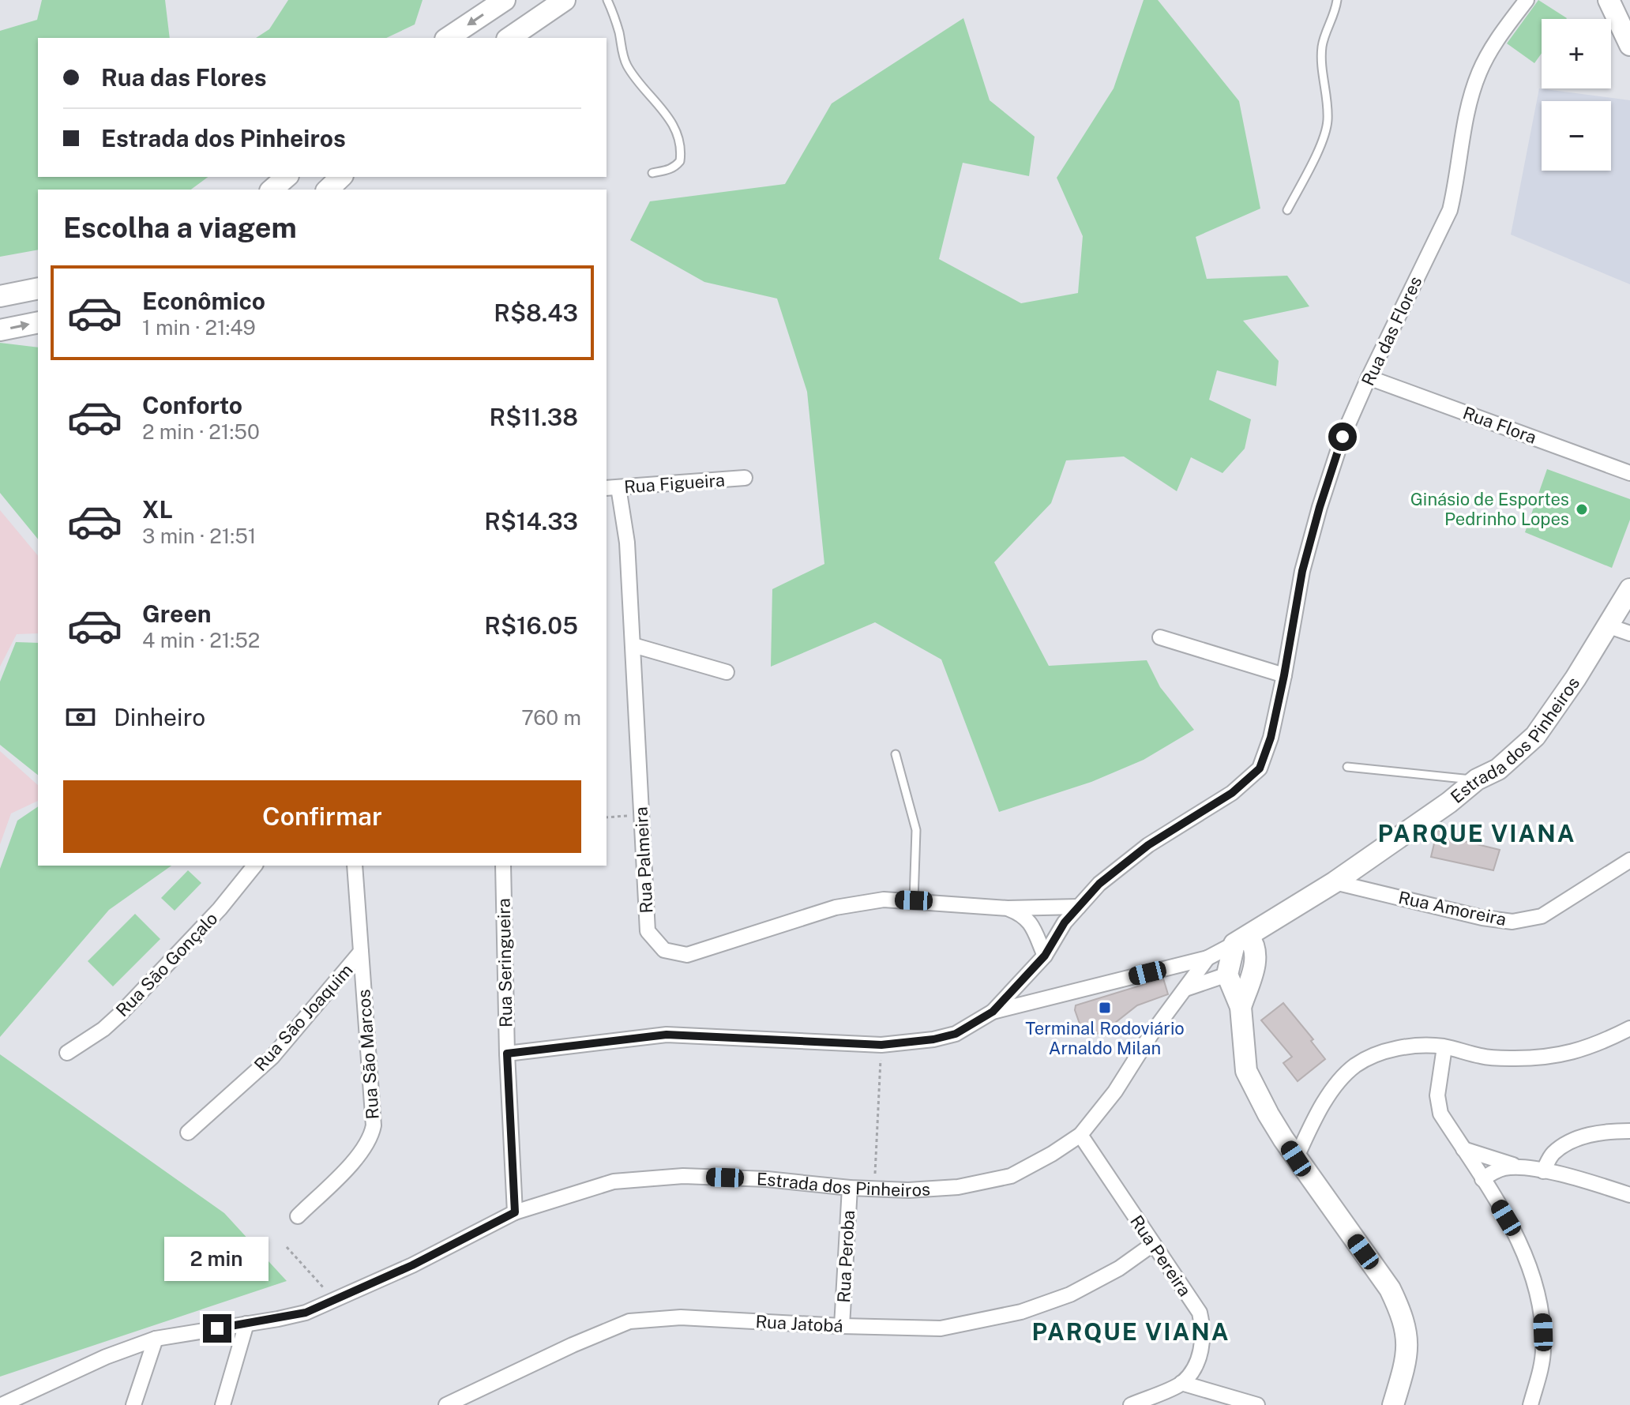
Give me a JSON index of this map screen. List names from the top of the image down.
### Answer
{
  "streets": {
    "main road": ["Estrada dos Pinheiros"],
    "street": [
      "Rua das Flores",
      "Rua Flora",
      "Rua Figueira",
      "Rua Palmeira",
      "Rua Amoreira",
      "Rua Seringueira",
      "Rua São Gonçalo",
      "Rua São Joaquim",
      "Rua São Marcos",
      "Rua Pereira",
      "Rua Peroba",
      "Rua Jatobá"
    ]
  },
  "crossings": [
    ["Rua das Flores", "Rua Flora"],
    ["Rua das Flores", "Rua Palmeira"],
    ["Rua Figueira", "Rua Palmeira"],
    ["Estrada dos Pinheiros", "Rua Amoreira"],
    ["Estrada dos Pinheiros", "Rua Seringueira"],
    ["Estrada dos Pinheiros", "Rua Pereira"],
    ["Estrada dos Pinheiros", "Rua Peroba"],
    ["Rua São Joaquim", "Rua São Marcos"],
    ["Rua Pereira", "Rua Jatobá"],
    ["Rua Peroba", "Rua Jatobá"]
  ],
  "districts": ["PARQUE VIANA", "PARQUE VIANA"],
  "places": {
    "other": ["Ginásio de Esportes Pedrinho Lopes"],
    "transit": ["Terminal Rodoviário Arnaldo Milan"]
  },
  "page": {
    "map_buttons": ["+", "−"],
    "banner": ["Rua das Flores", "Estrada dos Pinheiros"],
    "heading": "Escolha a viagem",
    "list": [
      {
        "name": "Econômico",
        "note": "1 min · 21:49",
        "value": "R$8.43"
      },
      {
        "name": "Conforto",
        "note": "2 min · 21:50",
        "value": "R$11.38"
      },
      {
        "name": "XL",
        "note": "3 min · 21:51",
        "value": "R$14.33"
      },
      {
        "name": "Green",
        "note": "4 min · 21:52",
        "value": "R$16.05"
      }
    ],
    "pay": ["Dinheiro", "760 m"],
    "buttons": "Confirmar",
    "bubble": "2 min"
  }
}
